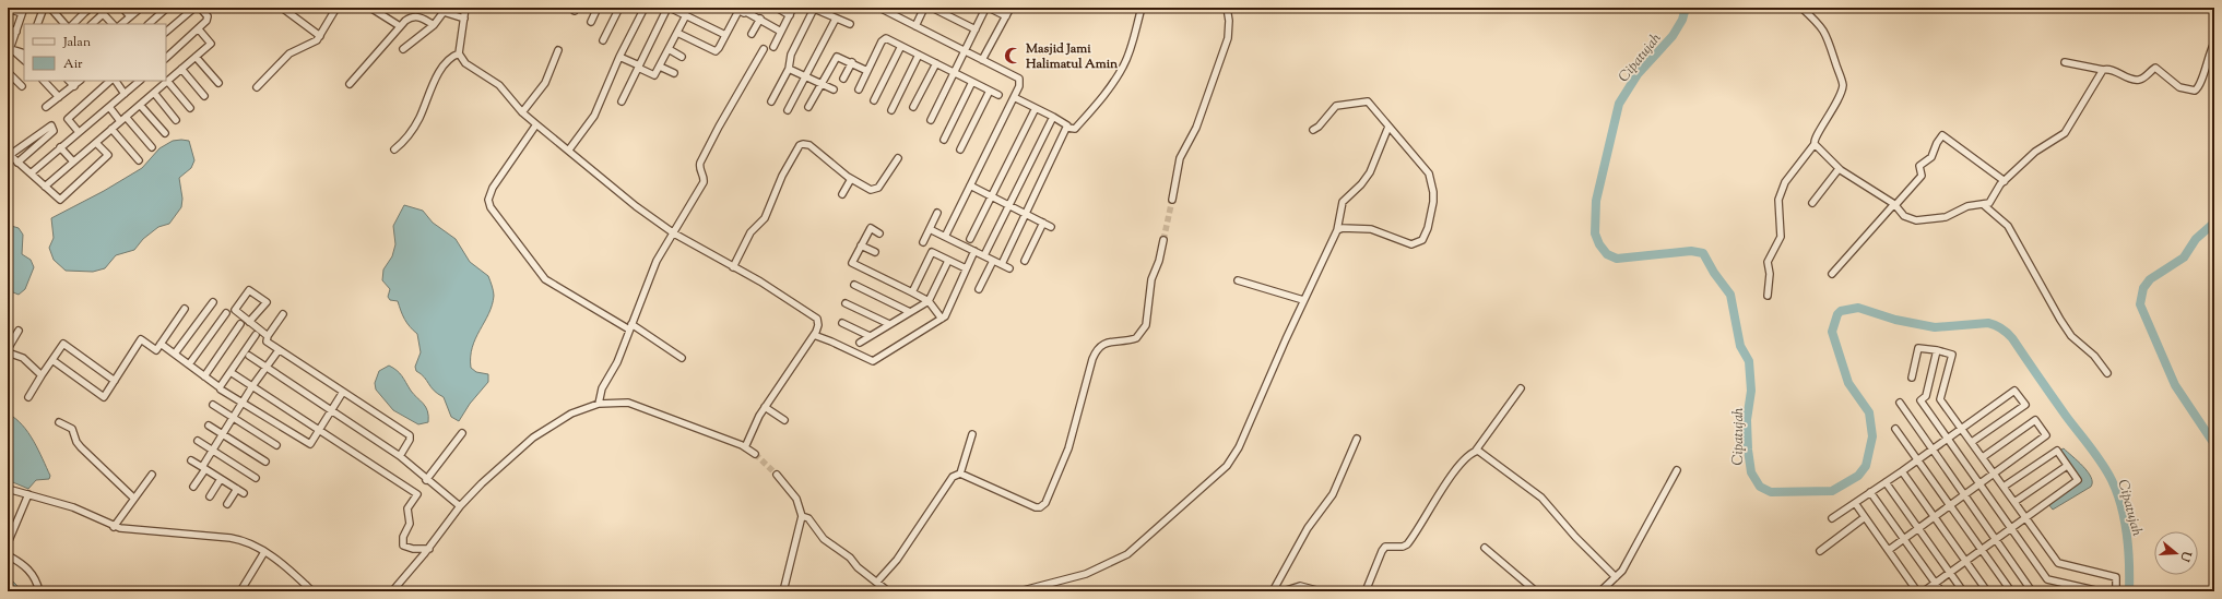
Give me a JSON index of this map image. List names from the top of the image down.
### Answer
{
  "water": ["Cipatujah"],
  "places": {
    "mosque": ["Masjid Jami Halimatul Amin"]
  },
  "legend": ["Jalan", "Air"],
  "north": "right"
}
